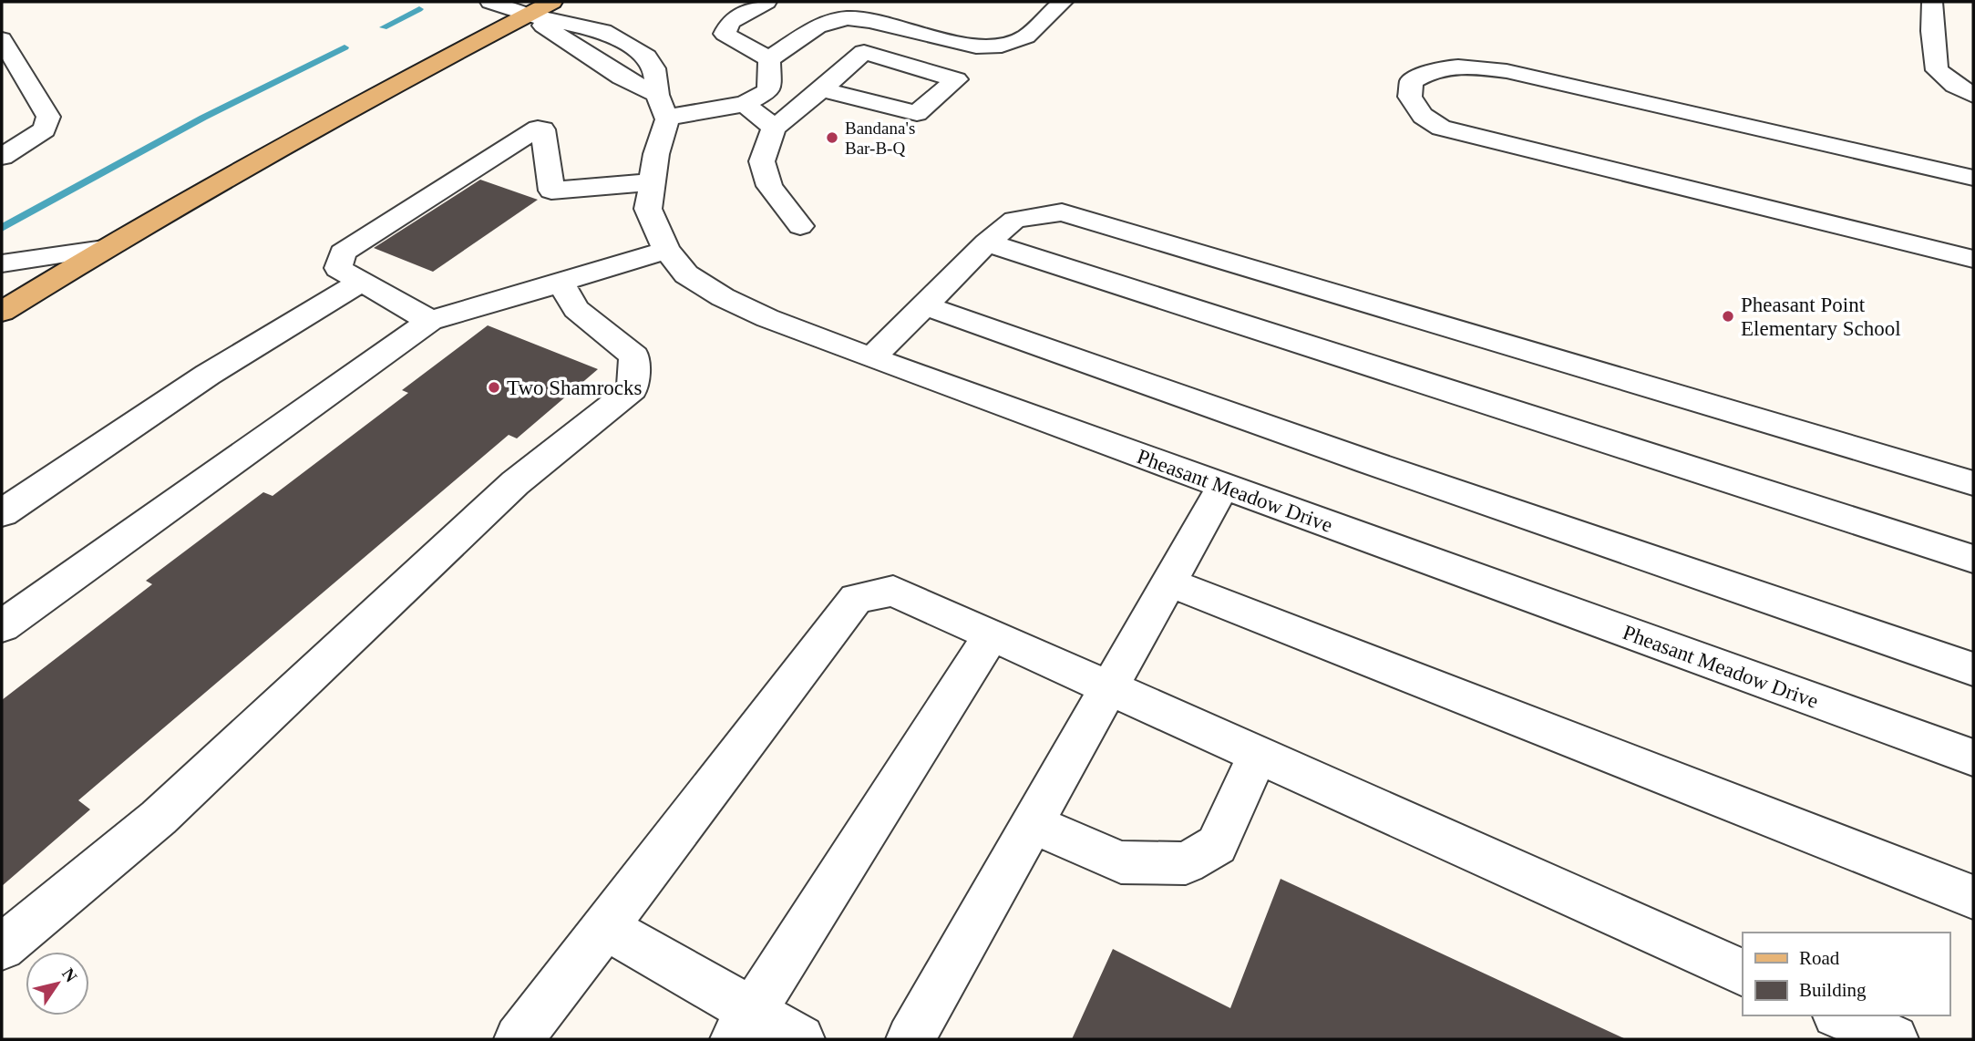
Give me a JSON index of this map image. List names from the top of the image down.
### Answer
{
  "streets": {
    "street": ["Pheasant Meadow Drive"]
  },
  "places": ["Bandana's Bar-B-Q", "Pheasant Point Elementary School", "Two Shamrocks"],
  "legend": ["Road", "Building"],
  "north": "top right"
}
